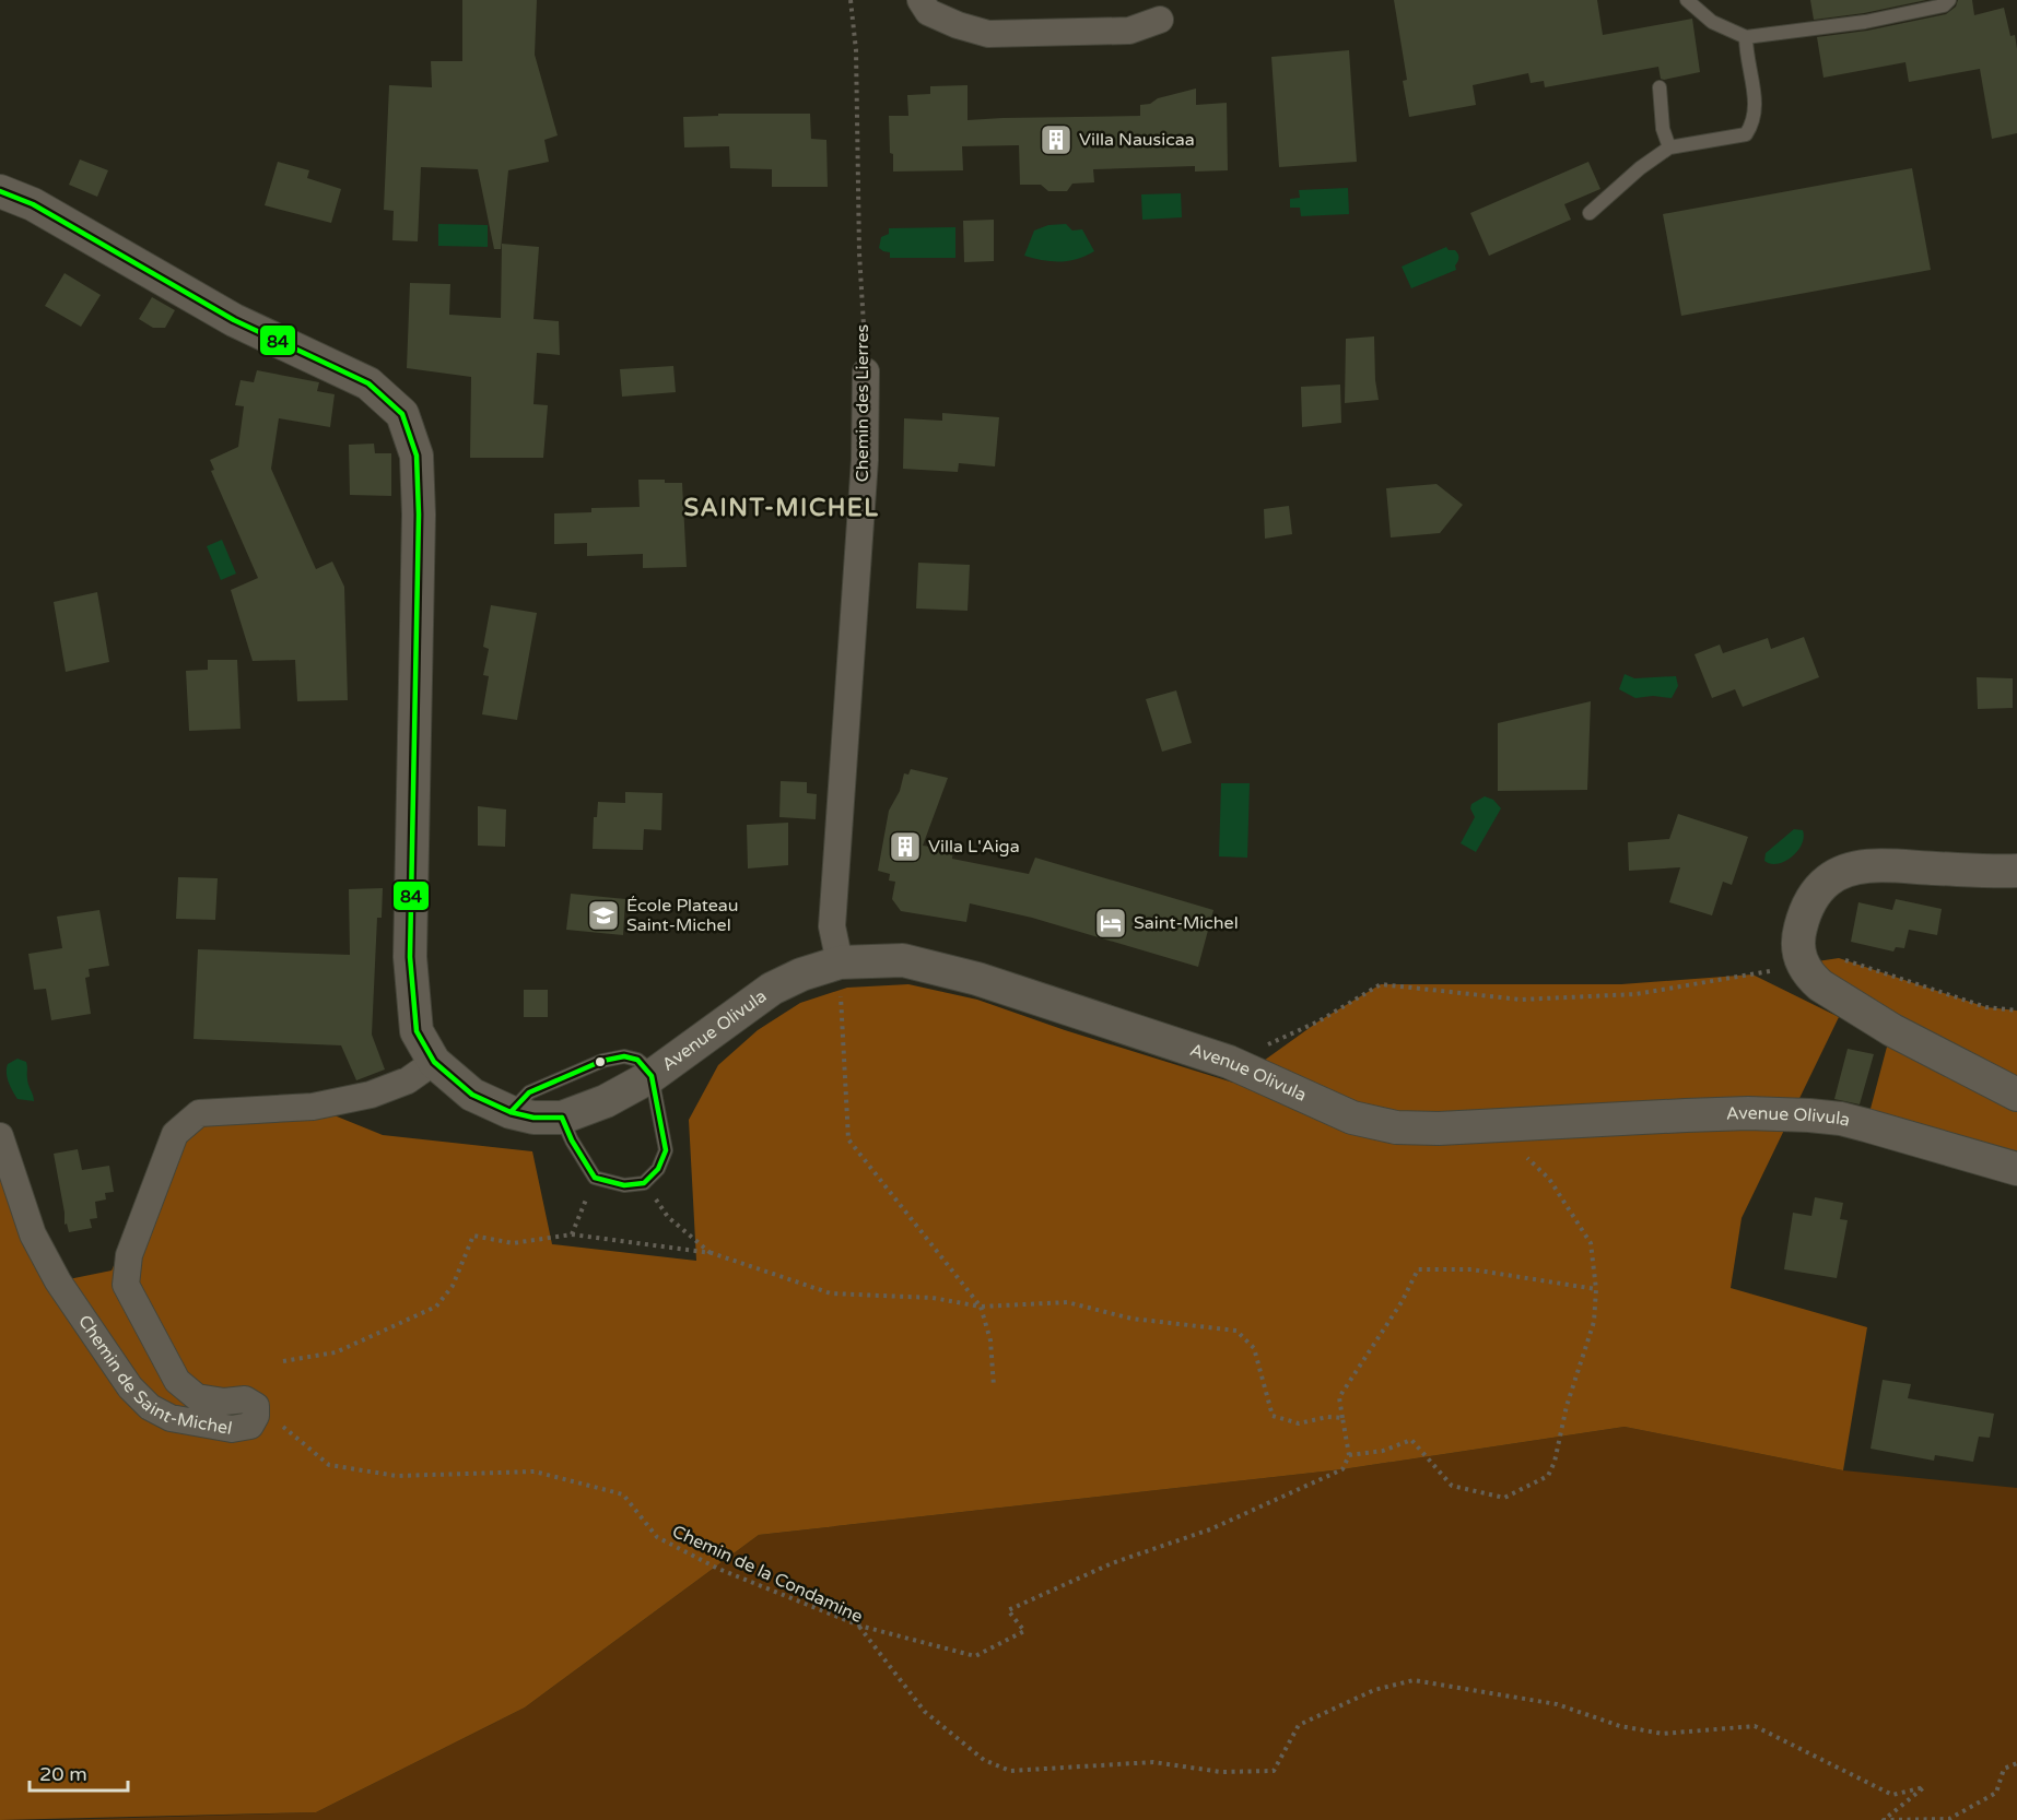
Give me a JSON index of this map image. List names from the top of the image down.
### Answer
{
  "streets": {
    "street": ["Chemin des Lierres", "Avenue Olivula", "Chemin de Saint-Michel"],
    "path": ["Chemin de la Condamine"]
  },
  "crossings": [
    ["Chemin des Lierres", "Avenue Olivula"],
    ["Avenue Olivula", "Chemin de Saint-Michel"],
    ["Chemin de Saint-Michel", "Chemin de la Condamine"]
  ],
  "districts": ["SAINT-MICHEL"],
  "places": {
    "building": ["Villa Nausicaa", "Villa L'Aiga"],
    "school or university": ["École Plateau Saint-Michel"],
    "hotel": ["Saint-Michel"]
  },
  "lines": ["transit line 84"],
  "scale_bar": "20 m"
}
